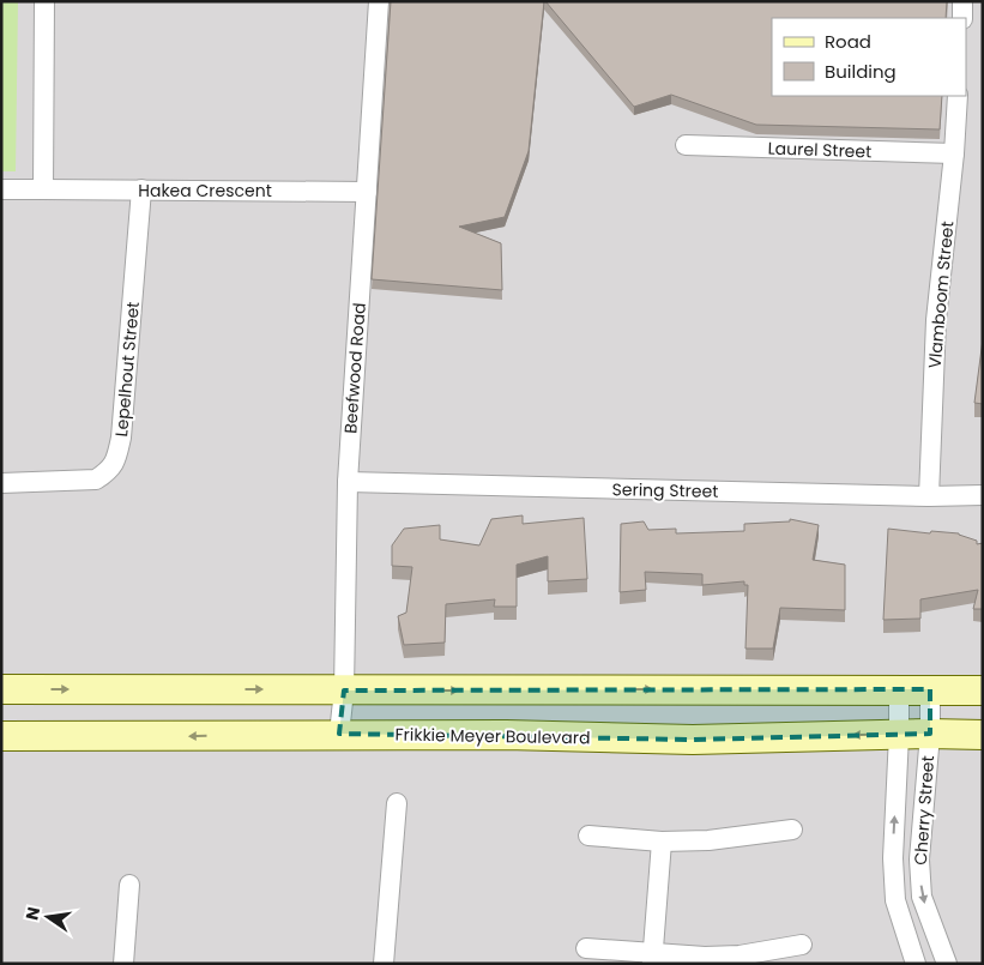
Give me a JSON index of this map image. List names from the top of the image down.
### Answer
{
  "streets": {
    "street": [
      "Laurel Street",
      "Hakea Crescent",
      "Vlamboom Street",
      "Beefwood Road",
      "Lepelhout Street",
      "Sering Street",
      "Frikkie Meyer Boulevard",
      "Cherry Street"
    ]
  },
  "crossings": [
    ["Laurel Street", "Vlamboom Street"],
    ["Hakea Crescent", "Beefwood Road"],
    ["Hakea Crescent", "Lepelhout Street"],
    ["Vlamboom Street", "Sering Street"],
    ["Beefwood Road", "Sering Street"],
    ["Beefwood Road", "Frikkie Meyer Boulevard"],
    ["Frikkie Meyer Boulevard", "Cherry Street"]
  ],
  "legend": ["Road", "Building"],
  "north": "left"
}
